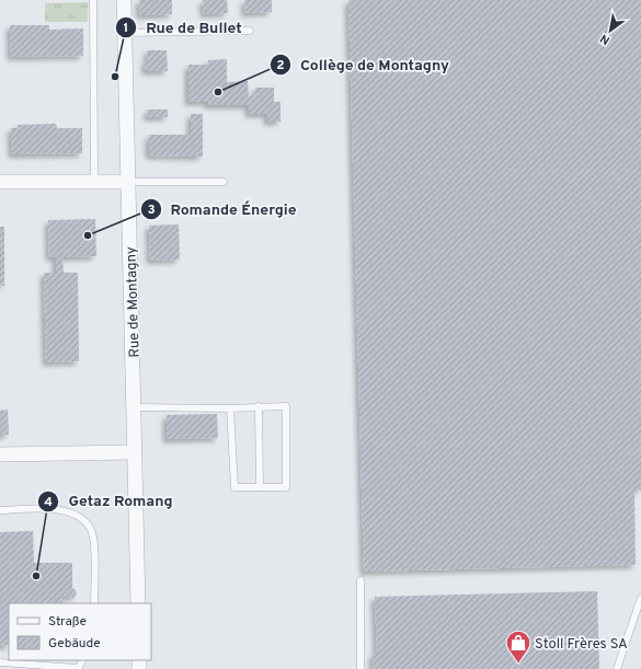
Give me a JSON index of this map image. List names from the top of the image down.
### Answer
{
  "streets": {
    "street": ["Rue de Montagny"]
  },
  "places": {
    "other": [
      "Rue de Bullet",
      "Collège de Montagny",
      "Romande Énergie",
      "Getaz Romang"
    ],
    "shop": ["Stoll Frères SA"]
  },
  "legend": ["Straße", "Gebäude"],
  "north": "bottom left"
}
